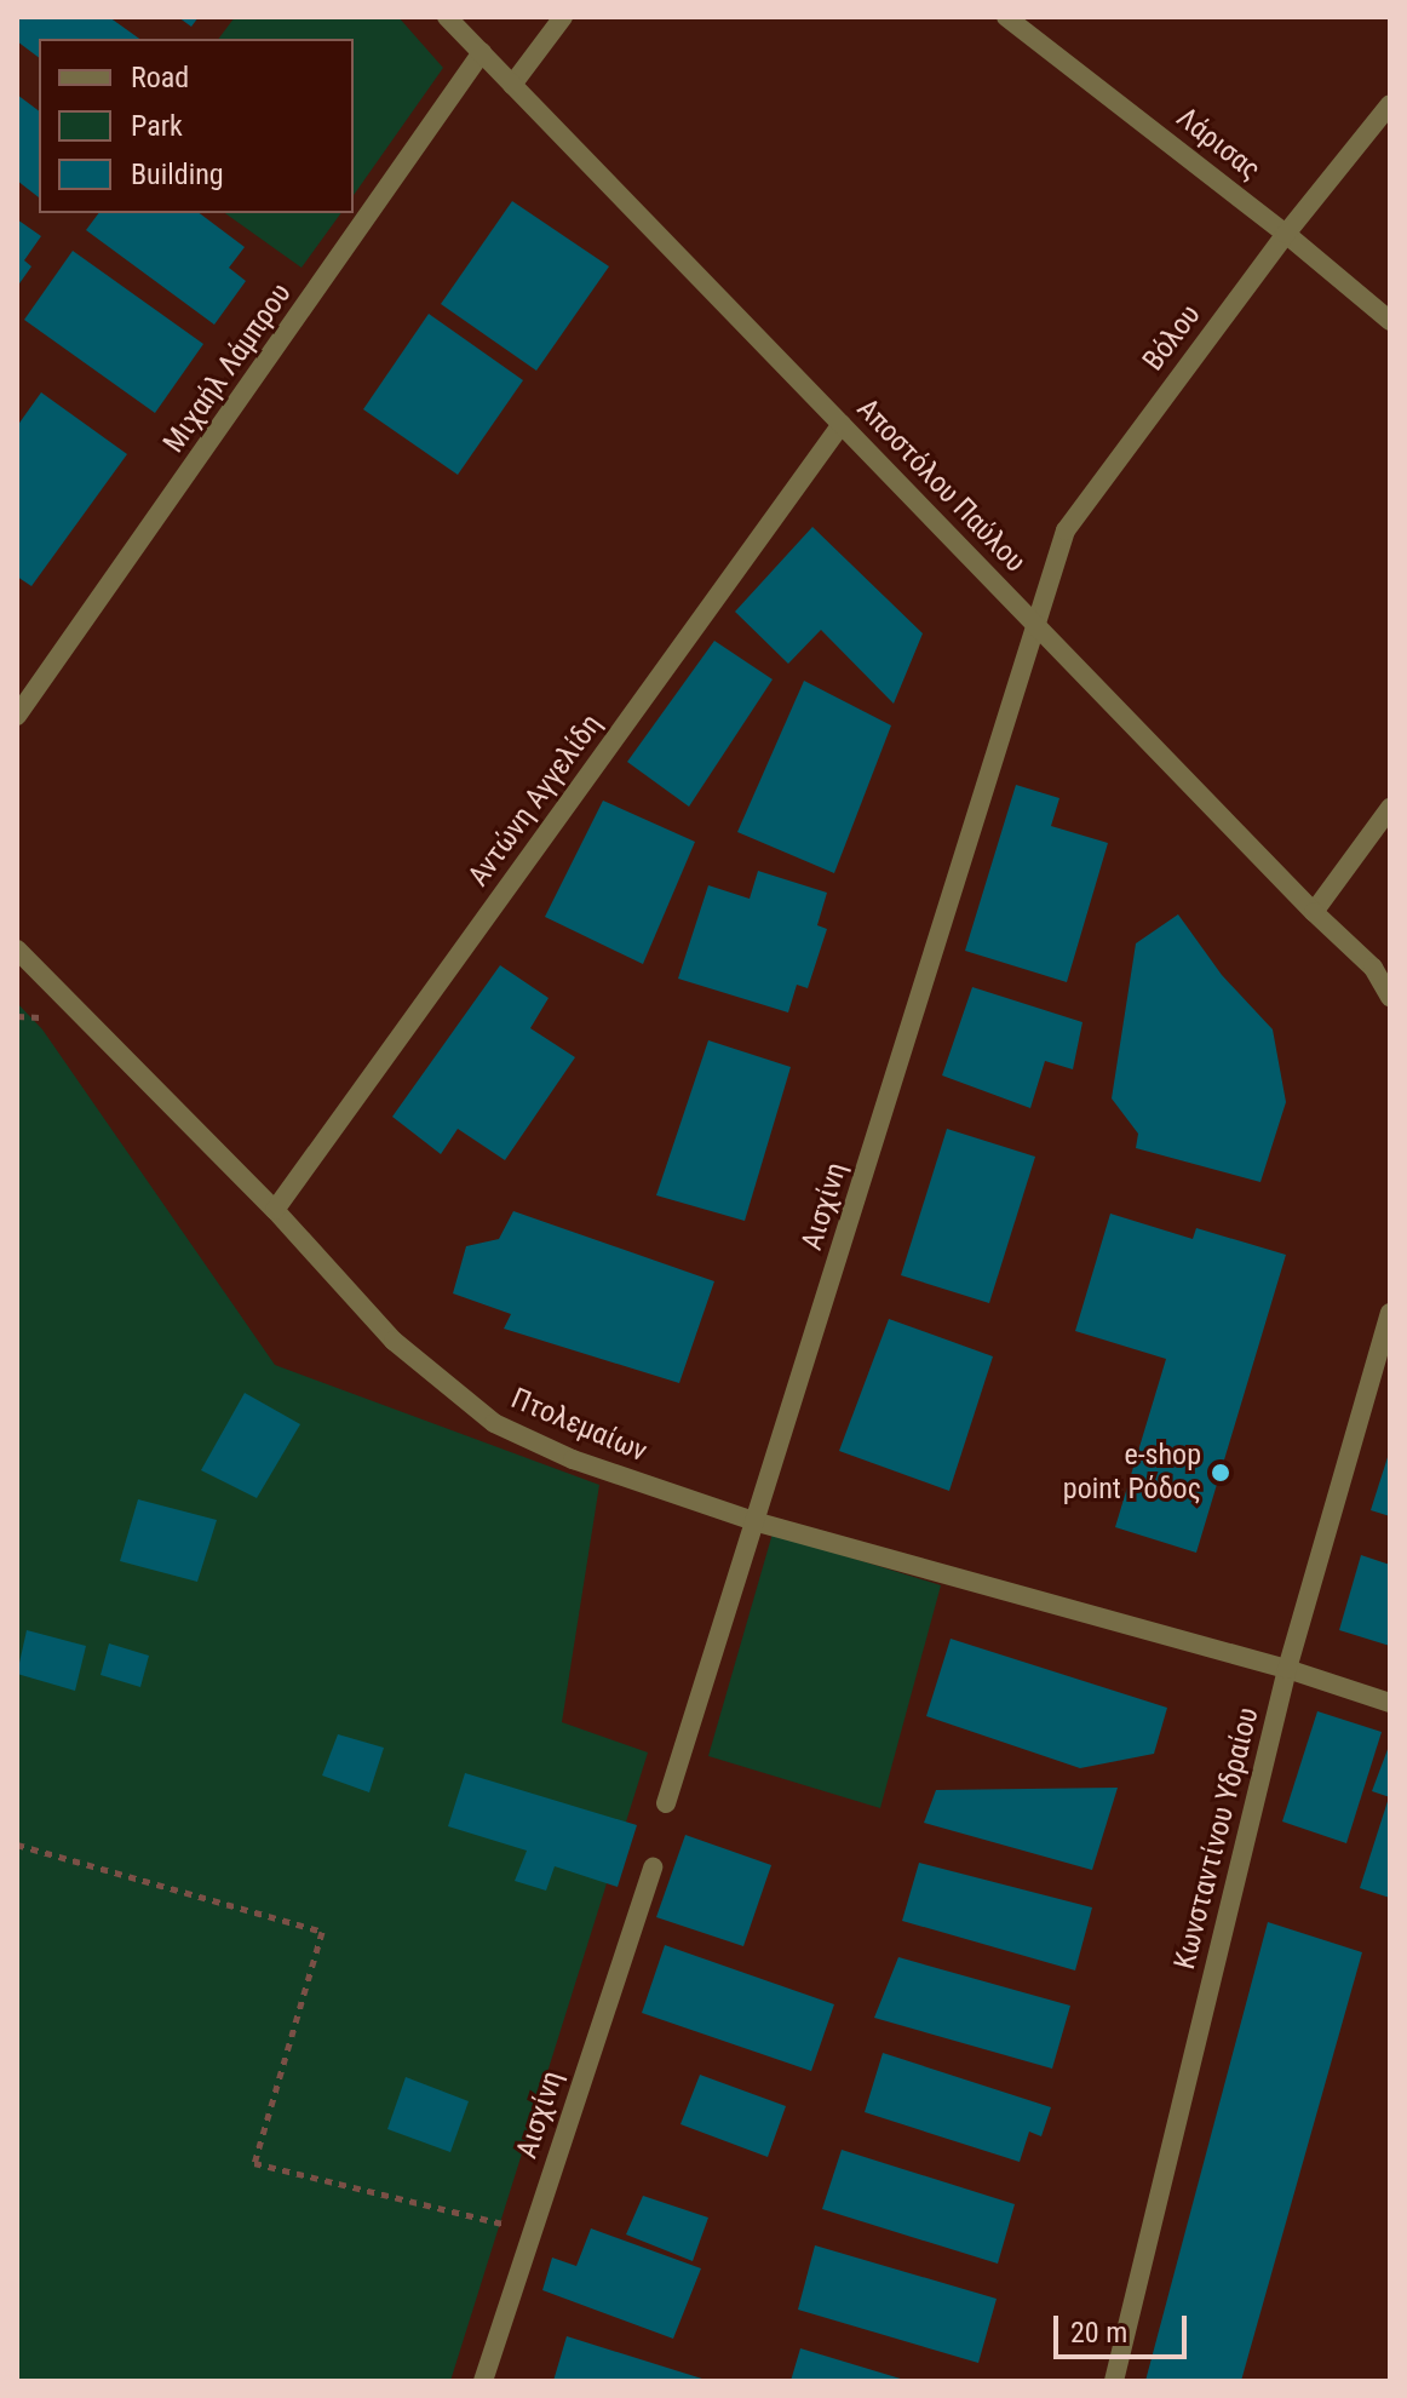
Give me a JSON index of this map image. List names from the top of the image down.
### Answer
{
  "streets": {
    "street": [
      "Λάρισας",
      "Βόλου",
      "Μιχαήλ Λάμπρου",
      "Αποστόλου Παύλου",
      "Αντώνη Αγγελίδη",
      "Αισχίνη",
      "Πτολεμαίων",
      "Κωνσταντίνου Υδραίου"
    ]
  },
  "crossings": [
    ["Λάρισας", "Βόλου"],
    ["Βόλου", "Αποστόλου Παύλου"],
    ["Βόλου", "Αισχίνη"],
    ["Μιχαήλ Λάμπρου", "Αποστόλου Παύλου"],
    ["Αποστόλου Παύλου", "Αντώνη Αγγελίδη"],
    ["Αποστόλου Παύλου", "Αισχίνη"],
    ["Αντώνη Αγγελίδη", "Πτολεμαίων"],
    ["Αισχίνη", "Πτολεμαίων"],
    ["Πτολεμαίων", "Κωνσταντίνου Υδραίου"]
  ],
  "places": ["e-shop point Ρόδος"],
  "legend": ["Road", "Park", "Building"],
  "scale_bar": "20 m"
}
